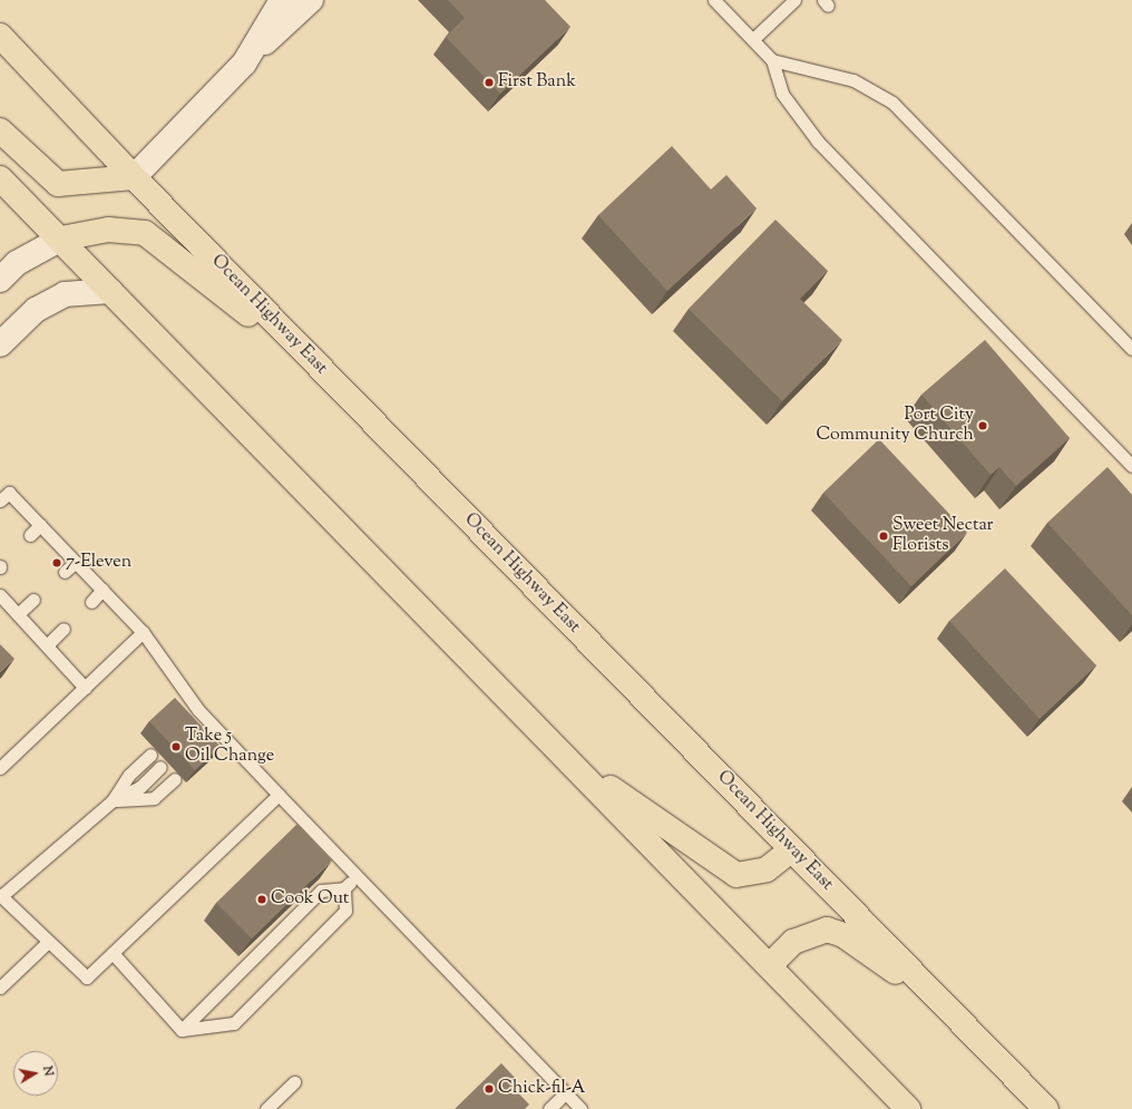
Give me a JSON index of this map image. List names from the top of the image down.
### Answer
{
  "streets": {
    "highway": ["Ocean Highway East"]
  },
  "places": [
    "First Bank",
    "Port City Community Church",
    "Sweet Nectar Florists",
    "7-Eleven",
    "Take 5 Oil Change",
    "Cook Out",
    "Chick-fil-A"
  ],
  "north": "right"
}
